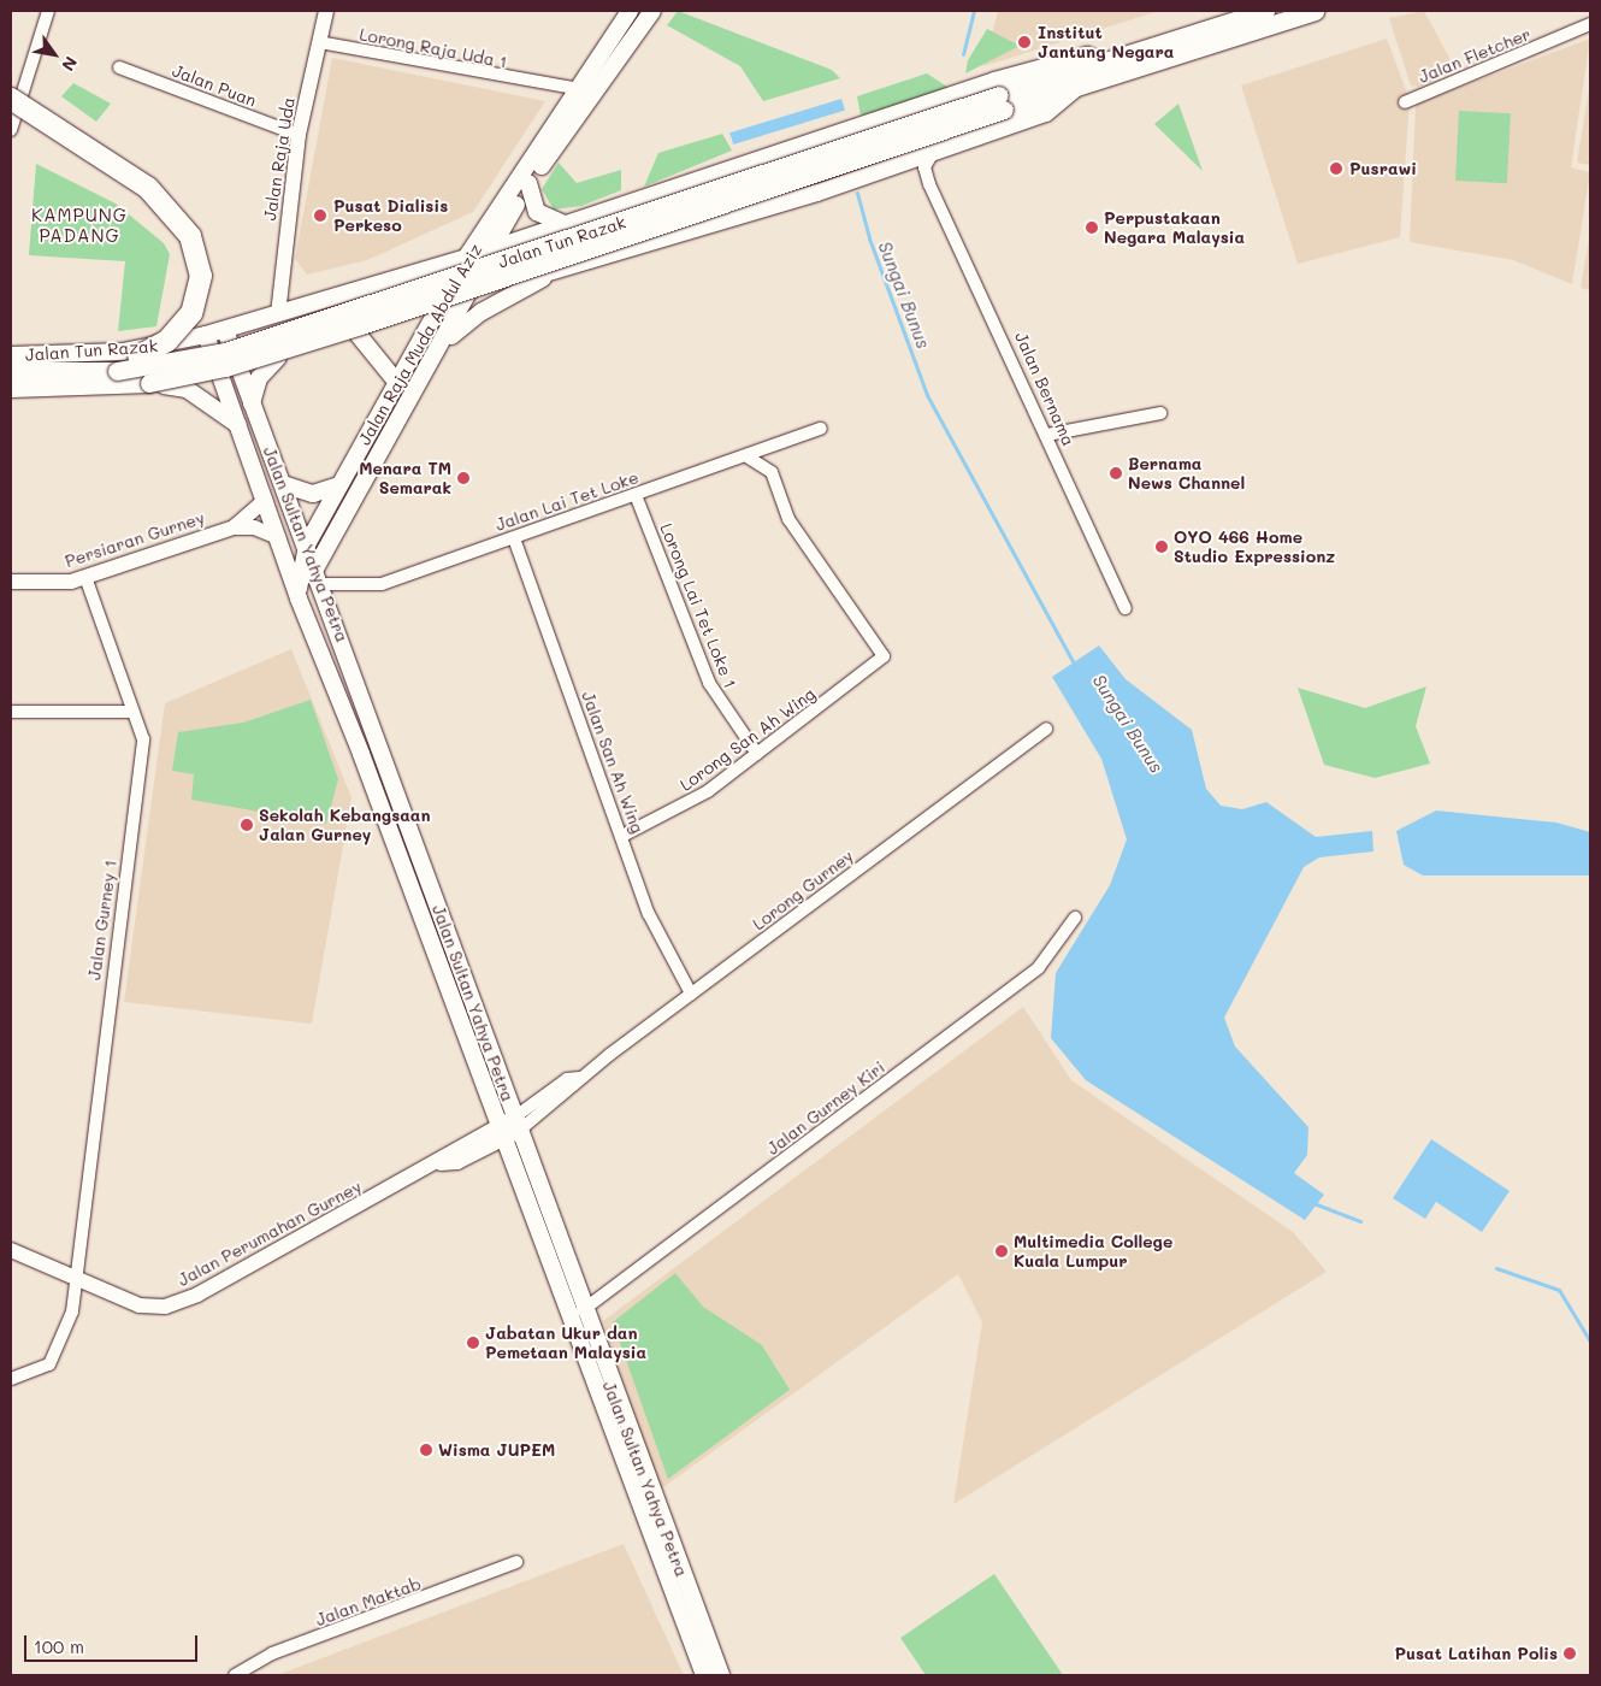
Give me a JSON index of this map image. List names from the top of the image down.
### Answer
{
  "streets": {
    "main road": ["Jalan Tun Razak", "Jalan Raja Muda Abdul Aziz", "Jalan Sultan Yahya Petra"],
    "street": [
      "Lorong Raja Uda 1",
      "Jalan Fletcher",
      "Jalan Puan",
      "Jalan Raja Uda",
      "Jalan Bernama",
      "Jalan Lai Tet Loke",
      "Persiaran Gurney",
      "Lorong Lai Tet Loke 1",
      "Lorong San Ah Wing",
      "Jalan San Ah Wing",
      "Lorong Gurney",
      "Jalan Gurney 1",
      "Jalan Gurney Kiri",
      "Jalan Perumahan Gurney",
      "Jalan Maktab"
    ]
  },
  "crossings": [
    ["Lorong Raja Uda 1", "Jalan Raja Uda"],
    ["Lorong Raja Uda 1", "Jalan Raja Muda Abdul Aziz"],
    ["Jalan Puan", "Jalan Raja Uda"],
    ["Jalan Raja Uda", "Jalan Tun Razak"],
    ["Jalan Tun Razak", "Jalan Raja Muda Abdul Aziz"],
    ["Jalan Tun Razak", "Jalan Bernama"],
    ["Jalan Tun Razak", "Jalan Sultan Yahya Petra"],
    ["Jalan Raja Muda Abdul Aziz", "Jalan Lai Tet Loke"],
    ["Jalan Raja Muda Abdul Aziz", "Jalan Sultan Yahya Petra"],
    ["Jalan Lai Tet Loke", "Jalan Sultan Yahya Petra"],
    ["Jalan Lai Tet Loke", "Lorong Lai Tet Loke 1"],
    ["Jalan Lai Tet Loke", "Lorong San Ah Wing"],
    ["Jalan Lai Tet Loke", "Jalan San Ah Wing"],
    ["Persiaran Gurney", "Jalan Sultan Yahya Petra"],
    ["Persiaran Gurney", "Jalan Gurney 1"],
    ["Jalan Sultan Yahya Petra", "Lorong Gurney"],
    ["Jalan Sultan Yahya Petra", "Jalan Gurney Kiri"],
    ["Jalan Sultan Yahya Petra", "Jalan Perumahan Gurney"],
    ["Lorong Lai Tet Loke 1", "Lorong San Ah Wing"],
    ["Lorong San Ah Wing", "Jalan San Ah Wing"],
    ["Jalan San Ah Wing", "Lorong Gurney"],
    ["Lorong Gurney", "Jalan Perumahan Gurney"],
    ["Jalan Gurney 1", "Jalan Perumahan Gurney"]
  ],
  "districts": ["KAMPUNG PADANG"],
  "water": ["Sungai Bunus"],
  "places": [
    "Institut Jantung Negara",
    "Pusrawi",
    "Pusat Dialisis Perkeso",
    "Perpustakaan Negara Malaysia",
    "Bernama News Channel",
    "Menara TM Semarak",
    "OYO 466 Home Studio Expressionz",
    "Sekolah Kebangsaan Jalan Gurney",
    "Multimedia College Kuala Lumpur",
    "Jabatan Ukur dan Pemetaan Malaysia",
    "Wisma JUPEM",
    "Pusat Latihan Polis"
  ],
  "scale_bar": "100 m",
  "north": "bottom right"
}
